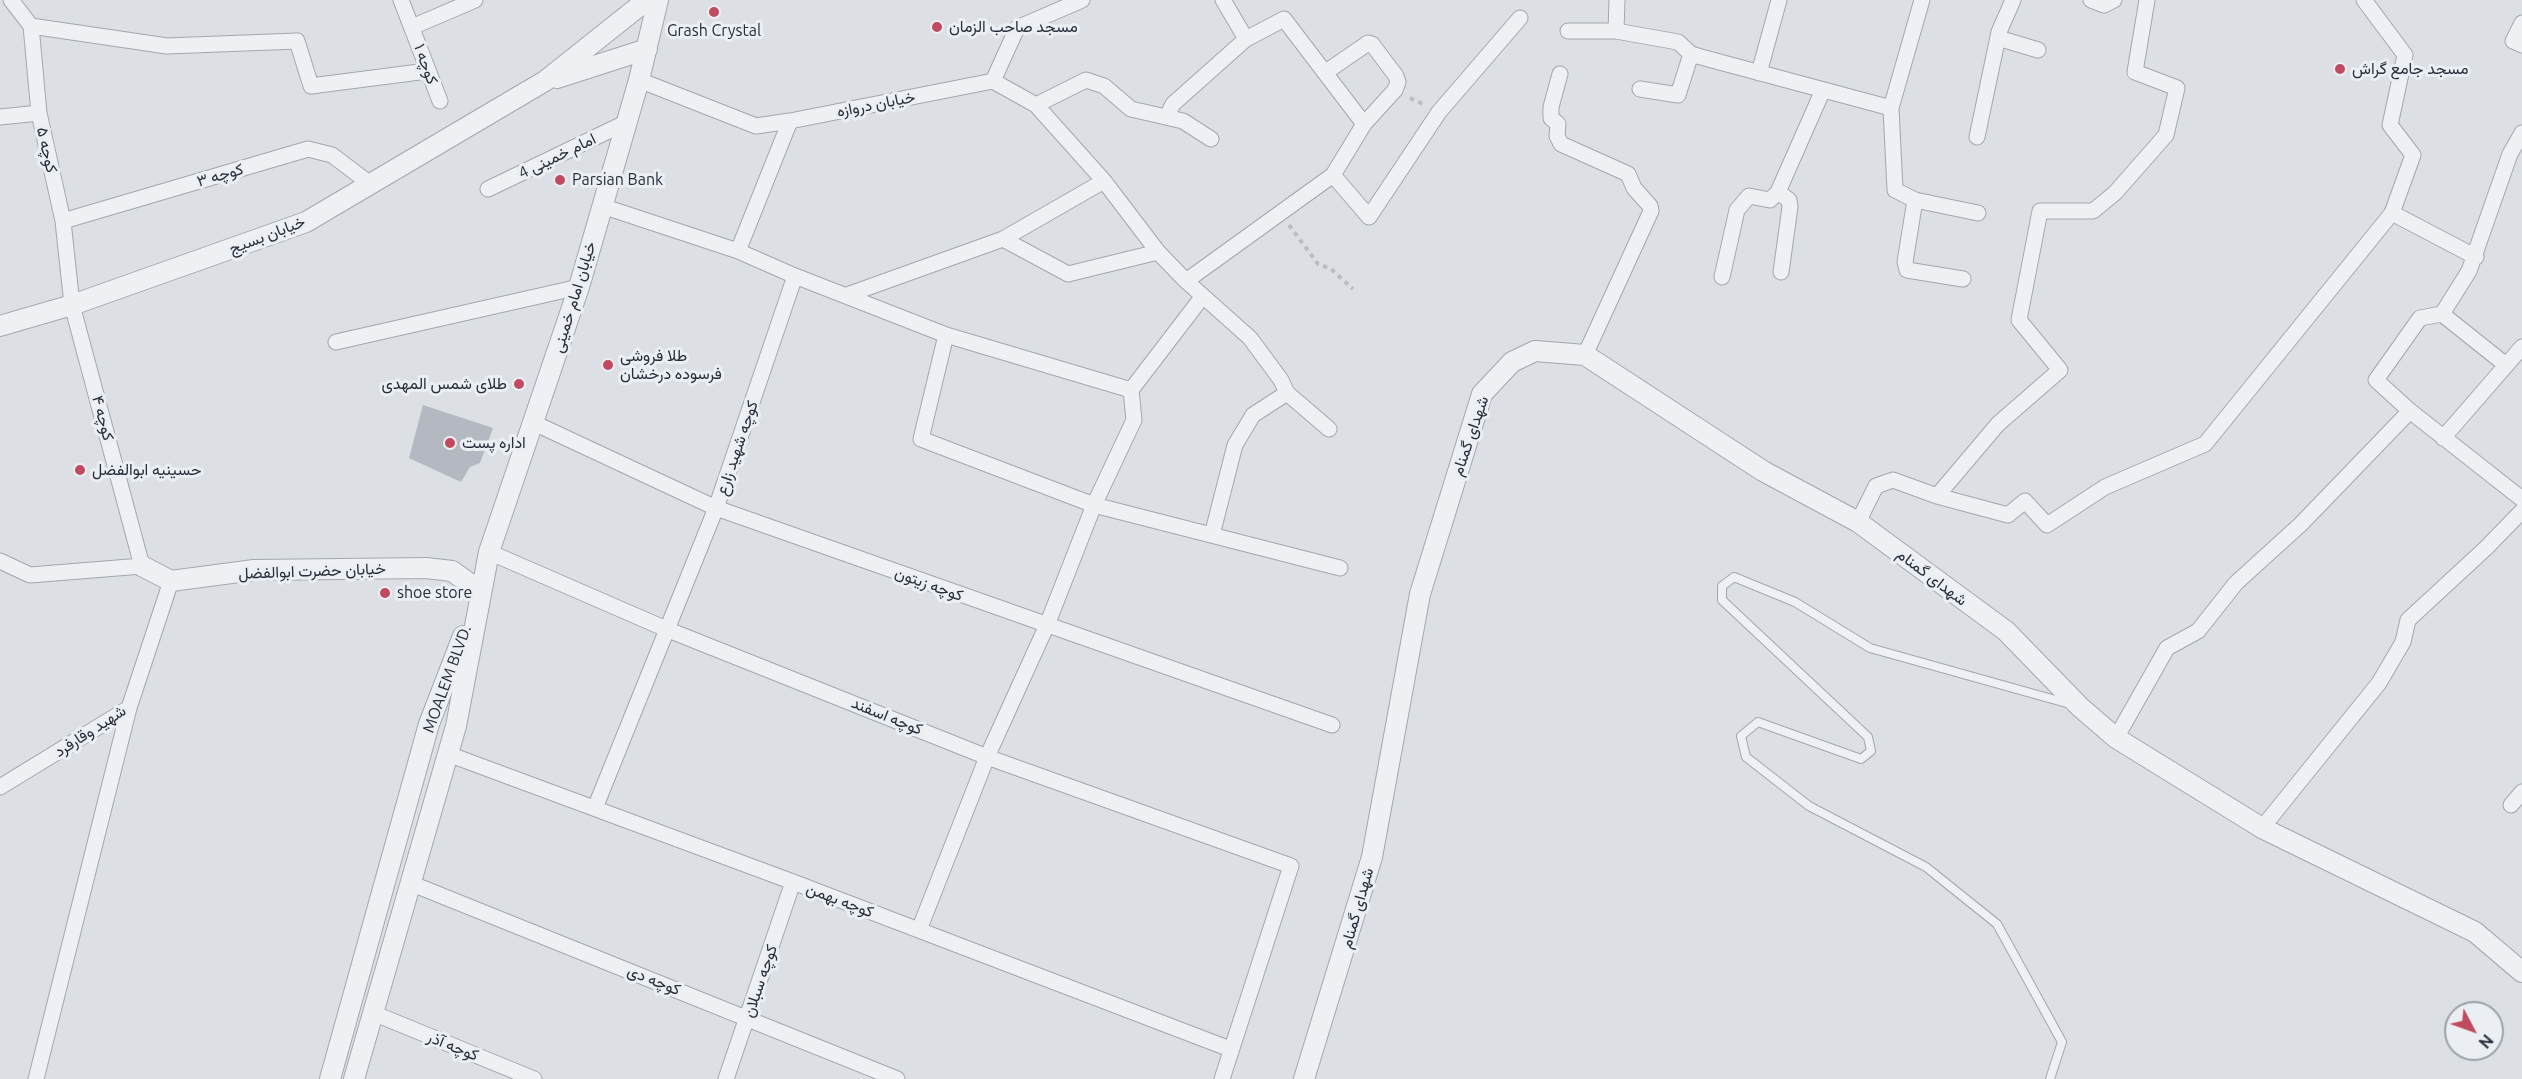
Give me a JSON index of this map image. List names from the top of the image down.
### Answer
{
  "streets": {
    "street": [
      "کوچه ۱",
      "خیابان دروازه",
      "کوچه ۵",
      "امام خمینی 4",
      "کوچه ۳",
      "خیابان بسیج",
      "خیابان امام خمینی",
      "کوچه ۴",
      "شهدای گمنام",
      "کوچه شهید زارع",
      "خیابان حضرت ابوالفضل",
      "کوچه زیتون",
      "MOALEM BLVD.",
      "کوچه اسفند",
      "شهید وقارفرد",
      "کوچه بهمن",
      "کوچه دی",
      "کوچه سبلان",
      "کوچه آذر"
    ]
  },
  "crossings": [
    ["خیابان دروازه", "خیابان امام خمینی"],
    ["کوچه ۵", "کوچه ۳"],
    ["کوچه ۵", "خیابان بسیج"],
    ["کوچه ۵", "کوچه ۴"],
    ["امام خمینی 4", "خیابان امام خمینی"],
    ["کوچه ۳", "خیابان بسیج"],
    ["خیابان بسیج", "خیابان امام خمینی"],
    ["خیابان بسیج", "کوچه ۴"],
    ["خیابان امام خمینی", "خیابان حضرت ابوالفضل"],
    ["خیابان امام خمینی", "کوچه زیتون"],
    ["خیابان امام خمینی", "MOALEM BLVD."],
    ["خیابان امام خمینی", "کوچه اسفند"],
    ["کوچه شهید زارع", "کوچه زیتون"],
    ["کوچه شهید زارع", "کوچه اسفند"],
    ["کوچه شهید زارع", "کوچه بهمن"],
    ["خیابان حضرت ابوالفضل", "MOALEM BLVD."],
    ["خیابان حضرت ابوالفضل", "شهید وقارفرد"],
    ["MOALEM BLVD.", "کوچه بهمن"],
    ["MOALEM BLVD.", "کوچه دی"],
    ["MOALEM BLVD.", "کوچه آذر"],
    ["کوچه اسفند", "کوچه بهمن"],
    ["کوچه بهمن", "کوچه سبلان"],
    ["کوچه دی", "کوچه سبلان"]
  ],
  "places": [
    "Grash Crystal",
    "مسجد صاحب الزمان",
    "مسجد جامع گراش",
    "Parsian Bank",
    "طلا فروشی فرسوده درخشان",
    "طلای شمس المهدی",
    "اداره پست",
    "حسینیه ابوالفضل",
    "shoe store"
  ],
  "north": "bottom right"
}
